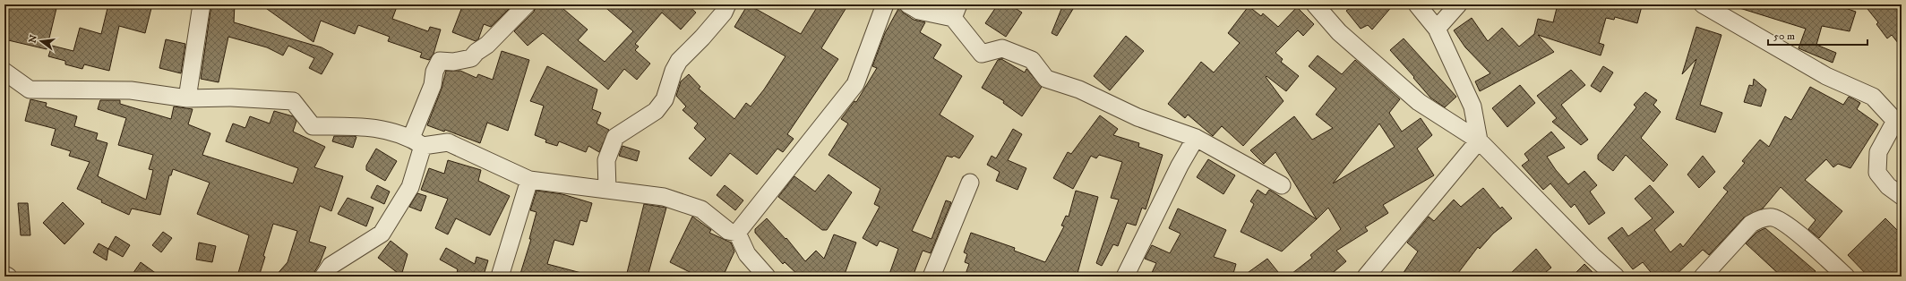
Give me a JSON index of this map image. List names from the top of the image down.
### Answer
{
  "scale_bar": "50 m",
  "north": "left"
}
